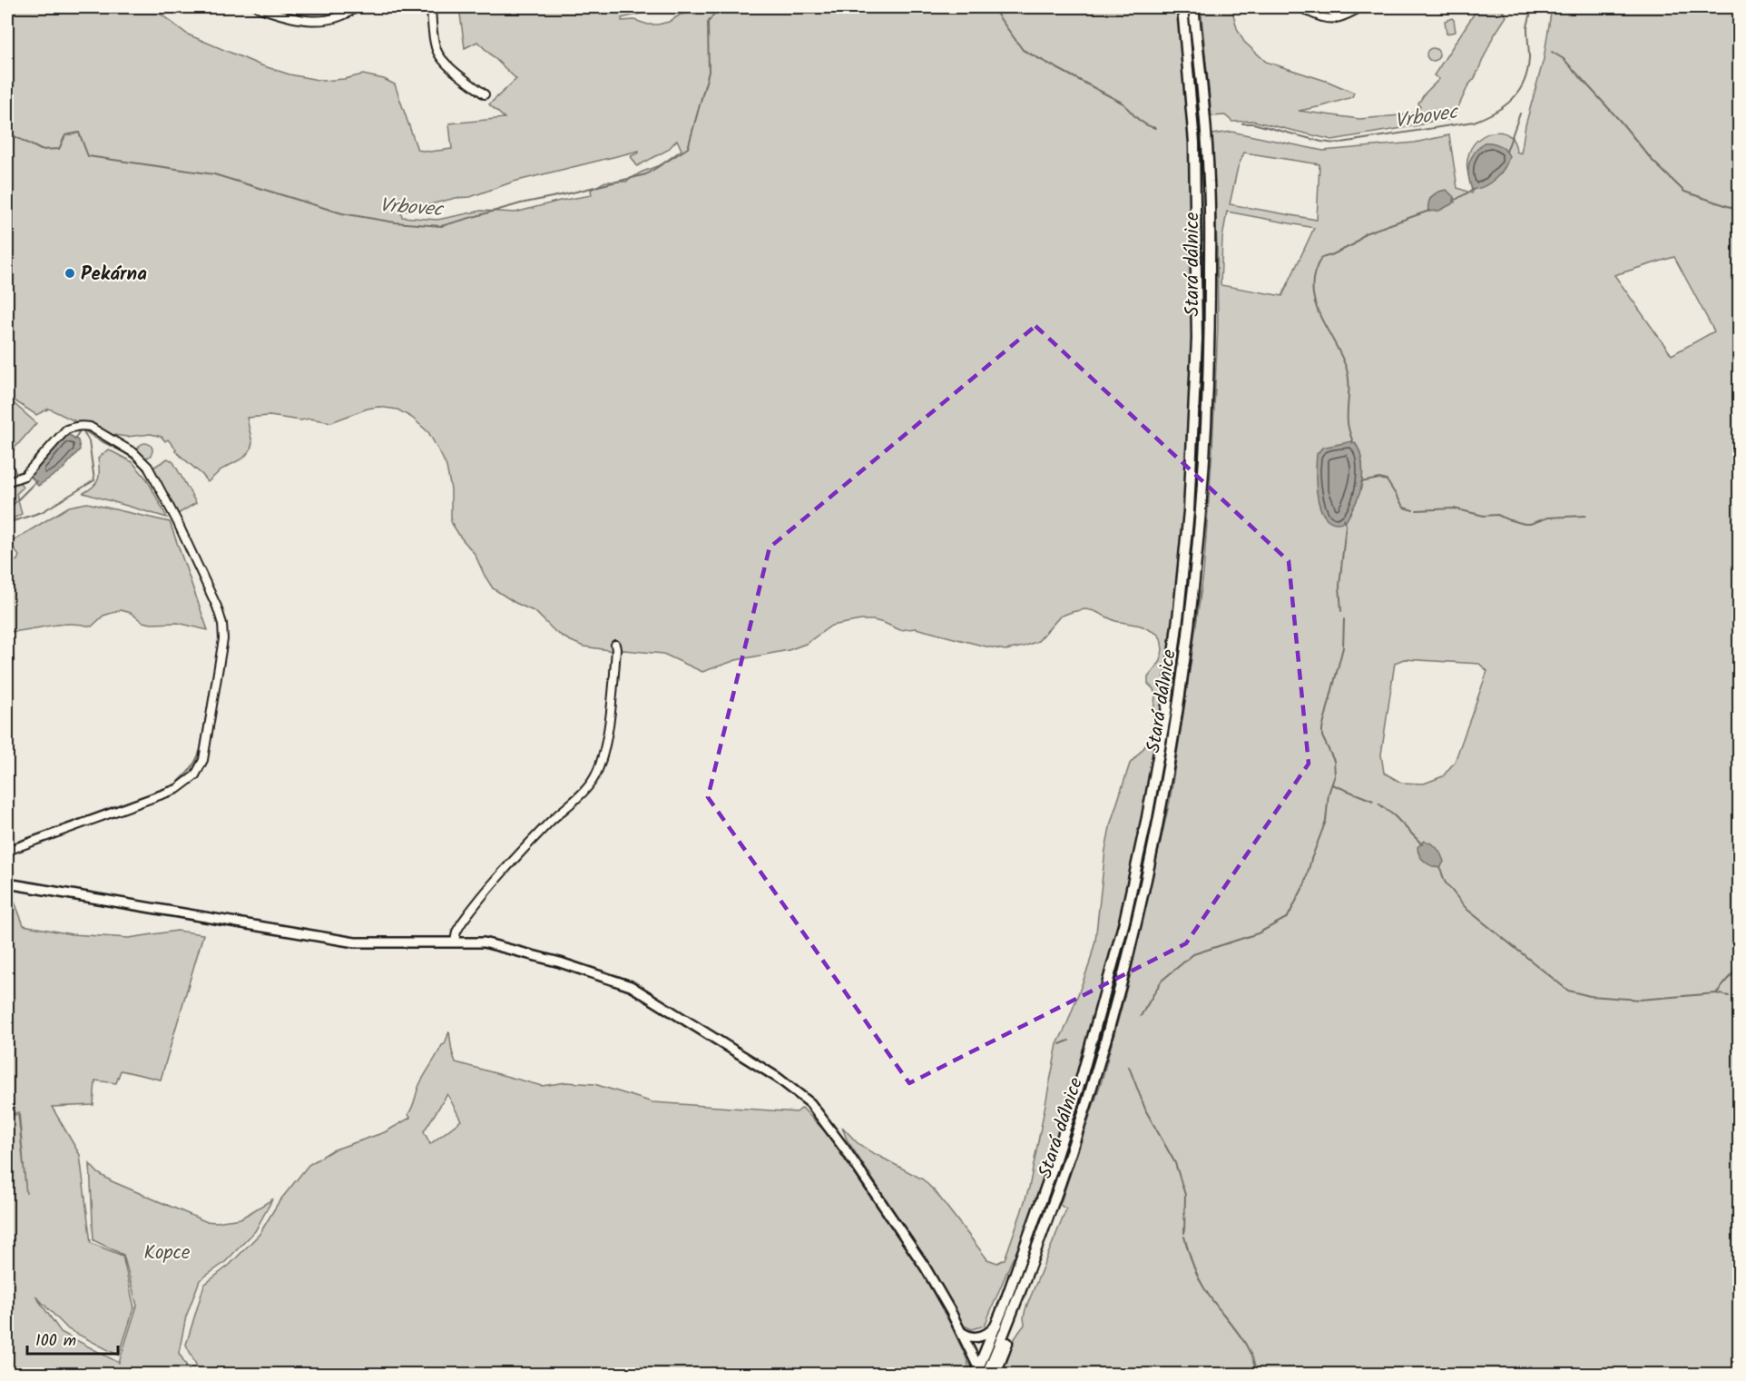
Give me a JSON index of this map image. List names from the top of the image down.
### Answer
{
  "streets": {
    "main road": ["Stará dálnice"]
  },
  "water": ["Vrbovec"],
  "parks": ["Kopce"],
  "places": ["Pekárna"],
  "scale_bar": "100 m"
}
